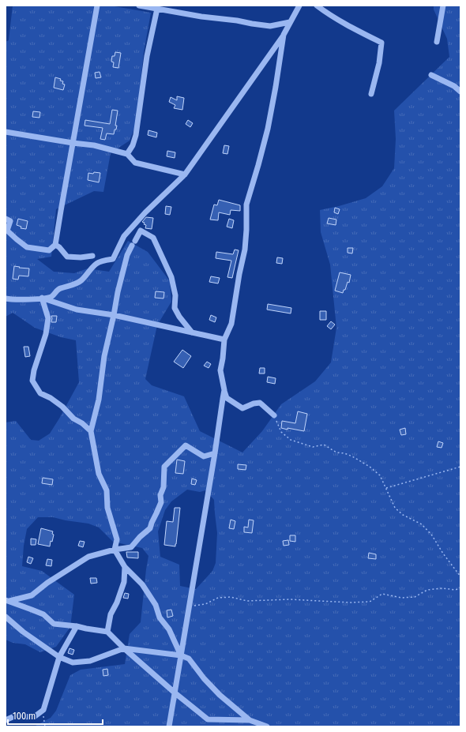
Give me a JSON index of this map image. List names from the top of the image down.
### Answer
{
  "scale_bar": "100 m"
}
